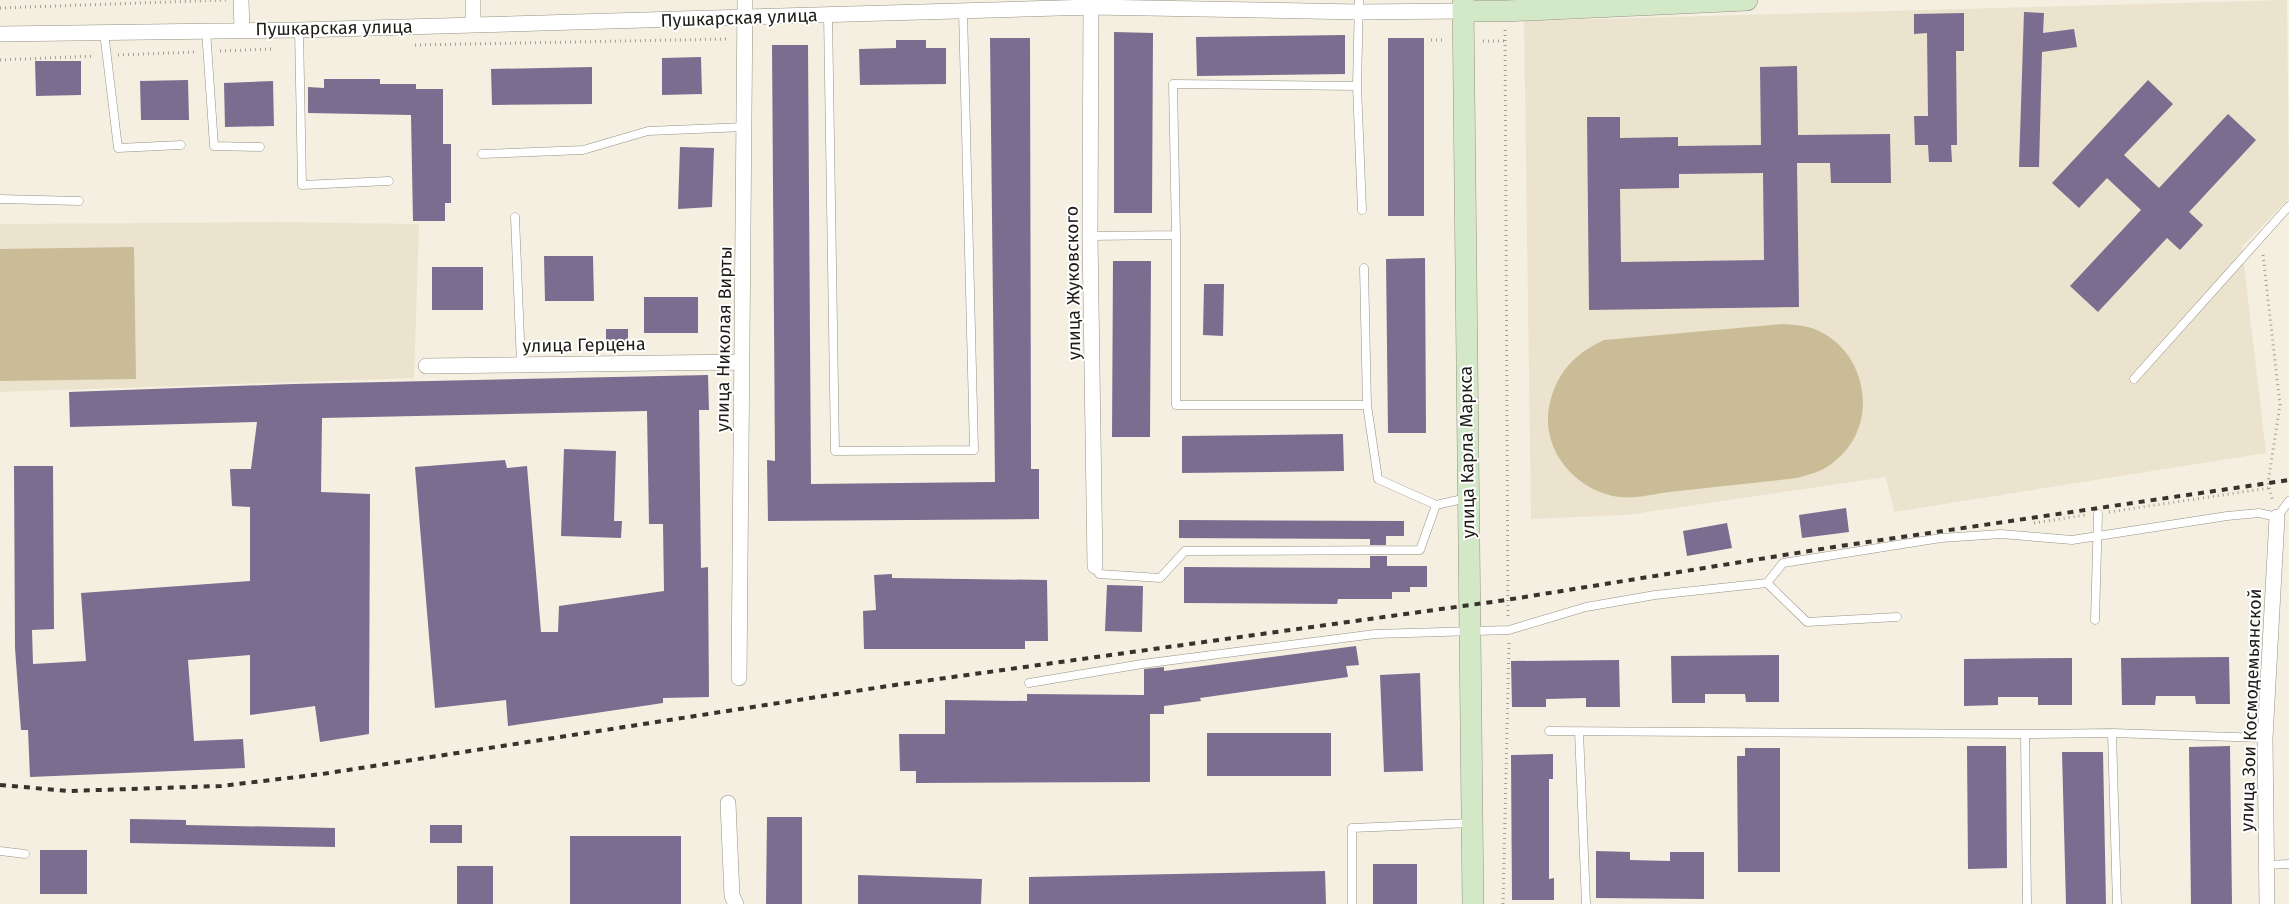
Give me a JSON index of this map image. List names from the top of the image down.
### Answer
{
  "streets": {
    "main road": ["Пушкарская улица", "улица Карла Маркса"],
    "street": [
      "улица Жуковского",
      "улица Николая Вирты",
      "улица Герцена",
      "улица Зои Космодемьянской"
    ]
  },
  "crossings": [
    ["Пушкарская улица", "улица Жуковского"],
    ["Пушкарская улица", "улица Николая Вирты"],
    ["Пушкарская улица", "улица Карла Маркса"],
    ["улица Николая Вирты", "улица Герцена"]
  ]
}
